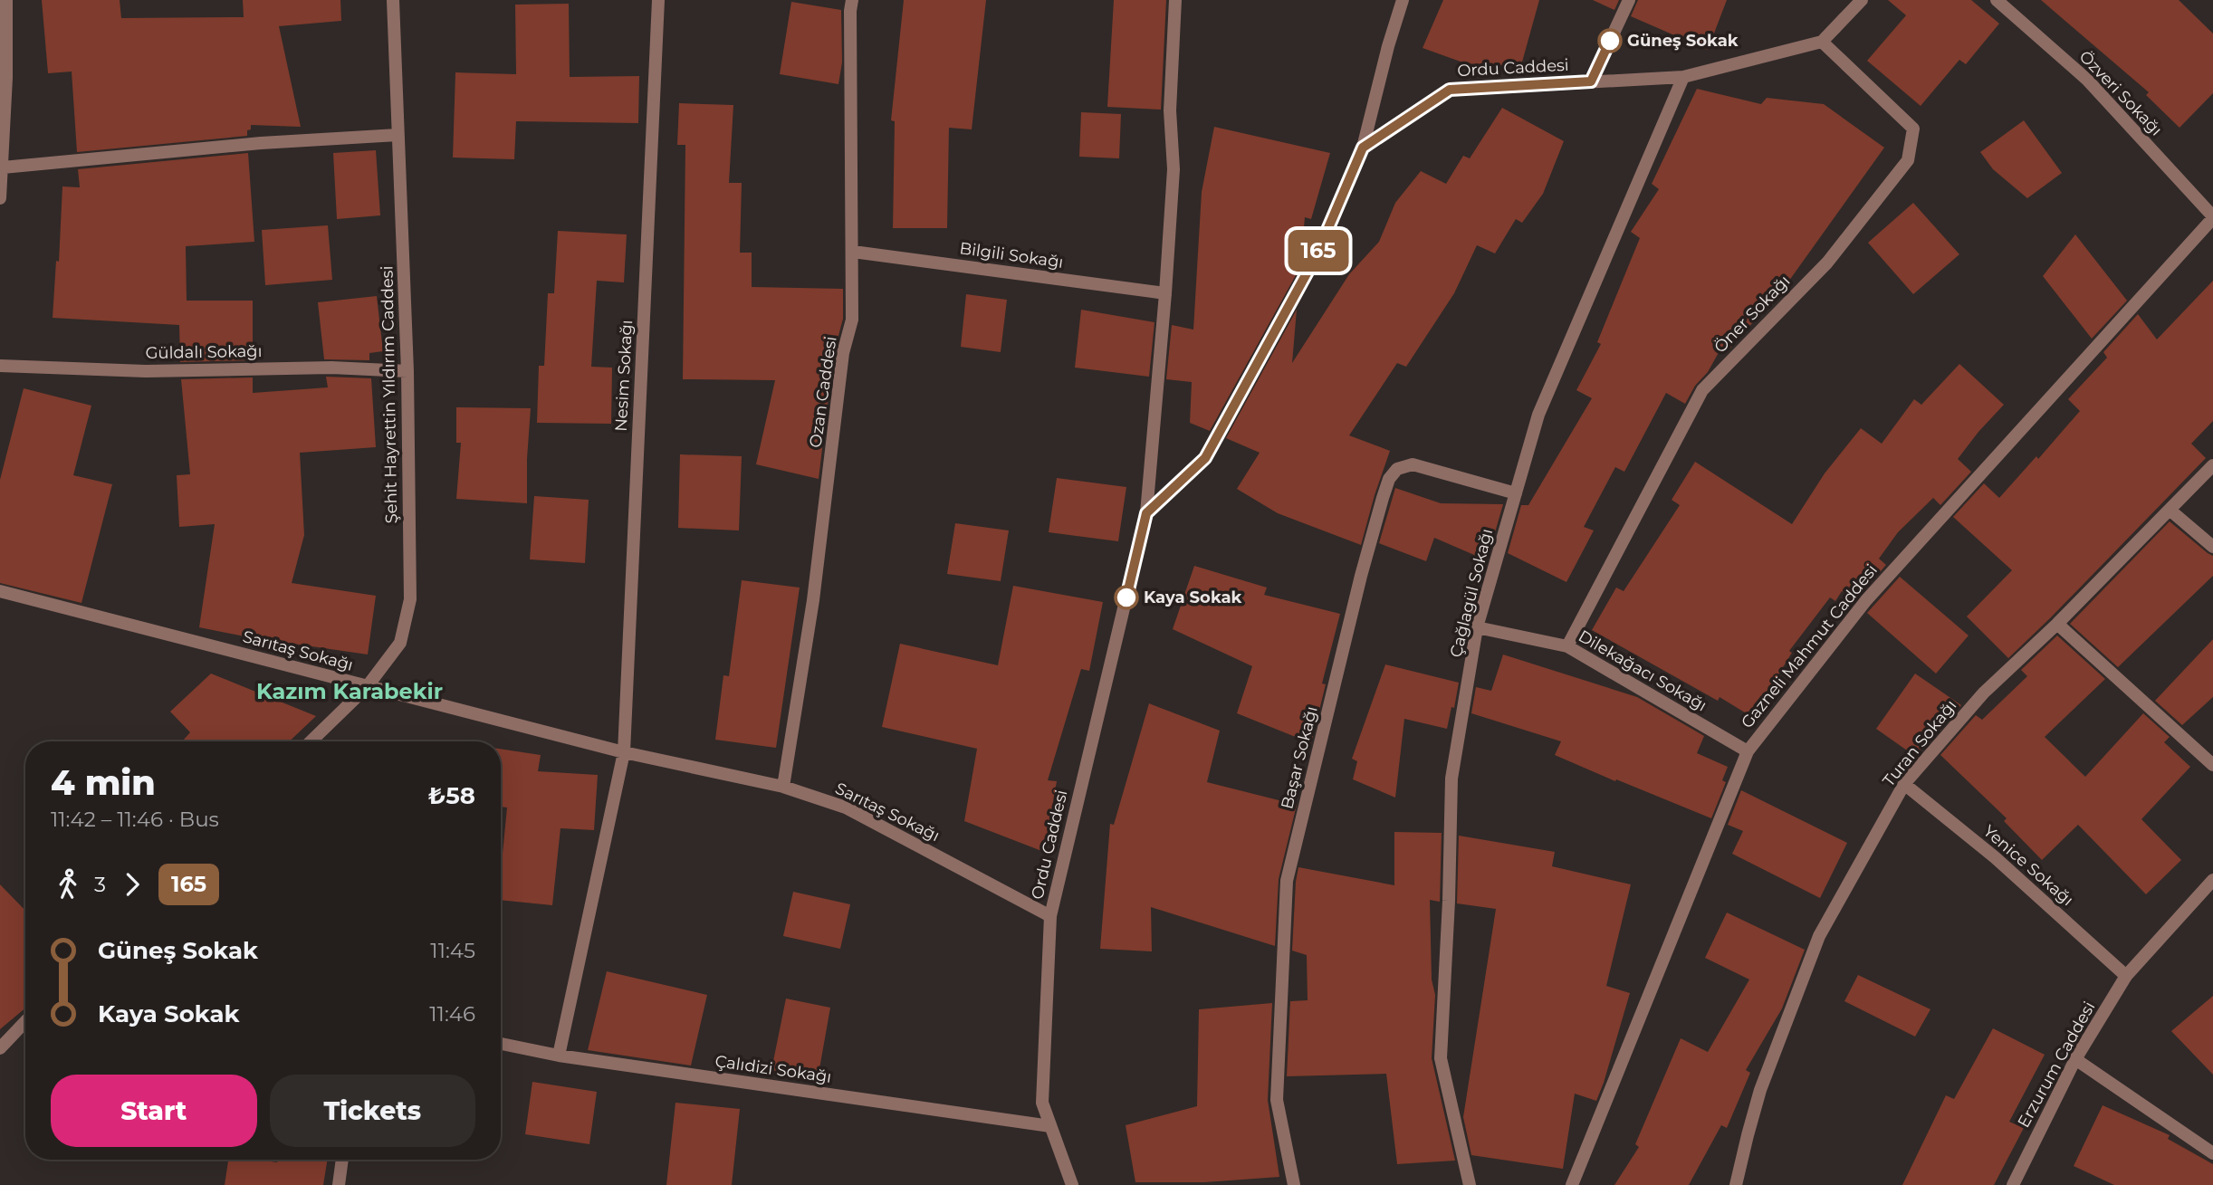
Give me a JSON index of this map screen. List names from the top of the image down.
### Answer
{
  "streets": {
    "street": [
      "Ordu Caddesi",
      "Özveri Sokağı",
      "Bilgili Sokağı",
      "Öner Sokağı",
      "Güldalı Sokağı",
      "Nesim Sokağı",
      "Ozan Caddesi",
      "Şehit Hayrettin Yıldırım Caddesi",
      "Çağlagül Sokağı",
      "Gazneli Mahmut Caddesi",
      "Sarıtaş Sokağı",
      "Dilekağacı Sokağı",
      "Turan Sokağı",
      "Başar Sokağı",
      "Yenice Sokağı",
      "Erzurum Caddesi",
      "Çalıdizi Sokağı"
    ]
  },
  "crossings": [
    ["Ordu Caddesi", "Bilgili Sokağı"],
    ["Ordu Caddesi", "Öner Sokağı"],
    ["Ordu Caddesi", "Çağlagül Sokağı"],
    ["Ordu Caddesi", "Sarıtaş Sokağı"],
    ["Ordu Caddesi", "Çalıdizi Sokağı"],
    ["Özveri Sokağı", "Gazneli Mahmut Caddesi"],
    ["Bilgili Sokağı", "Ozan Caddesi"],
    ["Öner Sokağı", "Dilekağacı Sokağı"],
    ["Güldalı Sokağı", "Şehit Hayrettin Yıldırım Caddesi"],
    ["Nesim Sokağı", "Sarıtaş Sokağı"],
    ["Ozan Caddesi", "Sarıtaş Sokağı"],
    ["Şehit Hayrettin Yıldırım Caddesi", "Sarıtaş Sokağı"],
    ["Çağlagül Sokağı", "Dilekağacı Sokağı"],
    ["Çağlagül Sokağı", "Başar Sokağı"],
    ["Gazneli Mahmut Caddesi", "Dilekağacı Sokağı"],
    ["Turan Sokağı", "Yenice Sokağı"],
    ["Yenice Sokağı", "Erzurum Caddesi"]
  ],
  "districts": ["Kazım Karabekir"],
  "places": ["Güneş Sokak", "Kaya Sokak"],
  "lines": ["bus line 165"],
  "page": {
    "on_map": "165",
    "heading": ["4 min", "11:42 – 11:46 · Bus", "₺58"],
    "legs": ["3", "165"],
    "list": [
      {
        "name": "Güneş Sokak",
        "value": "11:45"
      },
      {
        "name": "Kaya Sokak",
        "value": "11:46"
      }
    ],
    "buttons": ["Start", "Tickets"]
  }
}
